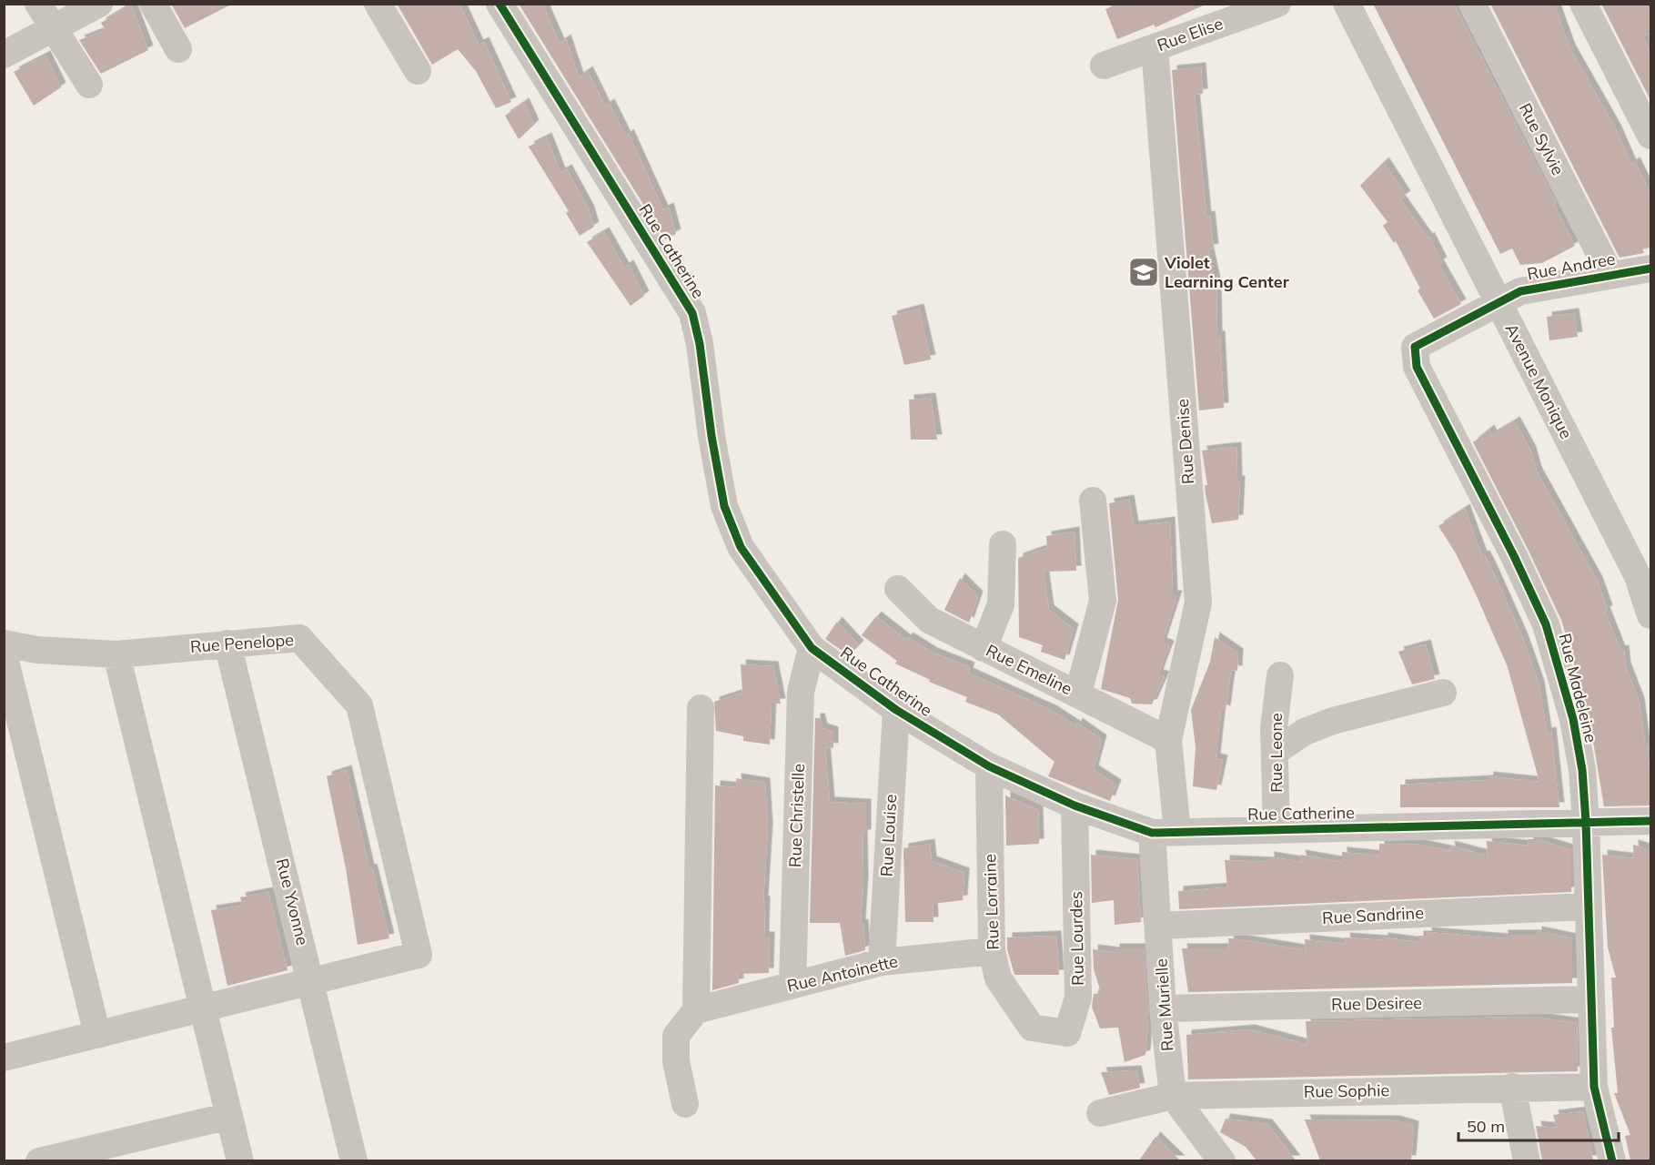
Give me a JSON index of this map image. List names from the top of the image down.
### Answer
{
  "streets": {
    "street": [
      "Rue Elise",
      "Rue Sylvie",
      "Rue Catherine",
      "Rue Andree",
      "Avenue Monique",
      "Rue Denise",
      "Rue Penelope",
      "Rue Emeline",
      "Rue Madeleine",
      "Rue Leone",
      "Rue Christelle",
      "Rue Louise",
      "Rue Yvonne",
      "Rue Lorraine",
      "Rue Sandrine",
      "Rue Lourdes",
      "Rue Antoinette",
      "Rue Desiree",
      "Rue Murielle",
      "Rue Sophie"
    ]
  },
  "crossings": [
    ["Rue Elise", "Rue Denise"],
    ["Rue Sylvie", "Rue Andree"],
    ["Rue Catherine", "Rue Denise"],
    ["Rue Catherine", "Rue Madeleine"],
    ["Rue Catherine", "Rue Leone"],
    ["Rue Catherine", "Rue Christelle"],
    ["Rue Catherine", "Rue Louise"],
    ["Rue Catherine", "Rue Lorraine"],
    ["Rue Catherine", "Rue Lourdes"],
    ["Rue Catherine", "Rue Murielle"],
    ["Rue Andree", "Avenue Monique"],
    ["Rue Andree", "Rue Madeleine"],
    ["Avenue Monique", "Rue Madeleine"],
    ["Rue Denise", "Rue Emeline"],
    ["Rue Denise", "Rue Murielle"],
    ["Rue Penelope", "Rue Yvonne"],
    ["Rue Madeleine", "Rue Sandrine"],
    ["Rue Madeleine", "Rue Desiree"],
    ["Rue Madeleine", "Rue Sophie"],
    ["Rue Christelle", "Rue Antoinette"],
    ["Rue Louise", "Rue Antoinette"],
    ["Rue Lorraine", "Rue Lourdes"],
    ["Rue Lorraine", "Rue Antoinette"],
    ["Rue Sandrine", "Rue Murielle"],
    ["Rue Desiree", "Rue Murielle"],
    ["Rue Murielle", "Rue Sophie"]
  ],
  "places": {
    "school or university": ["Violet Learning Center"]
  },
  "scale_bar": "50 m"
}
